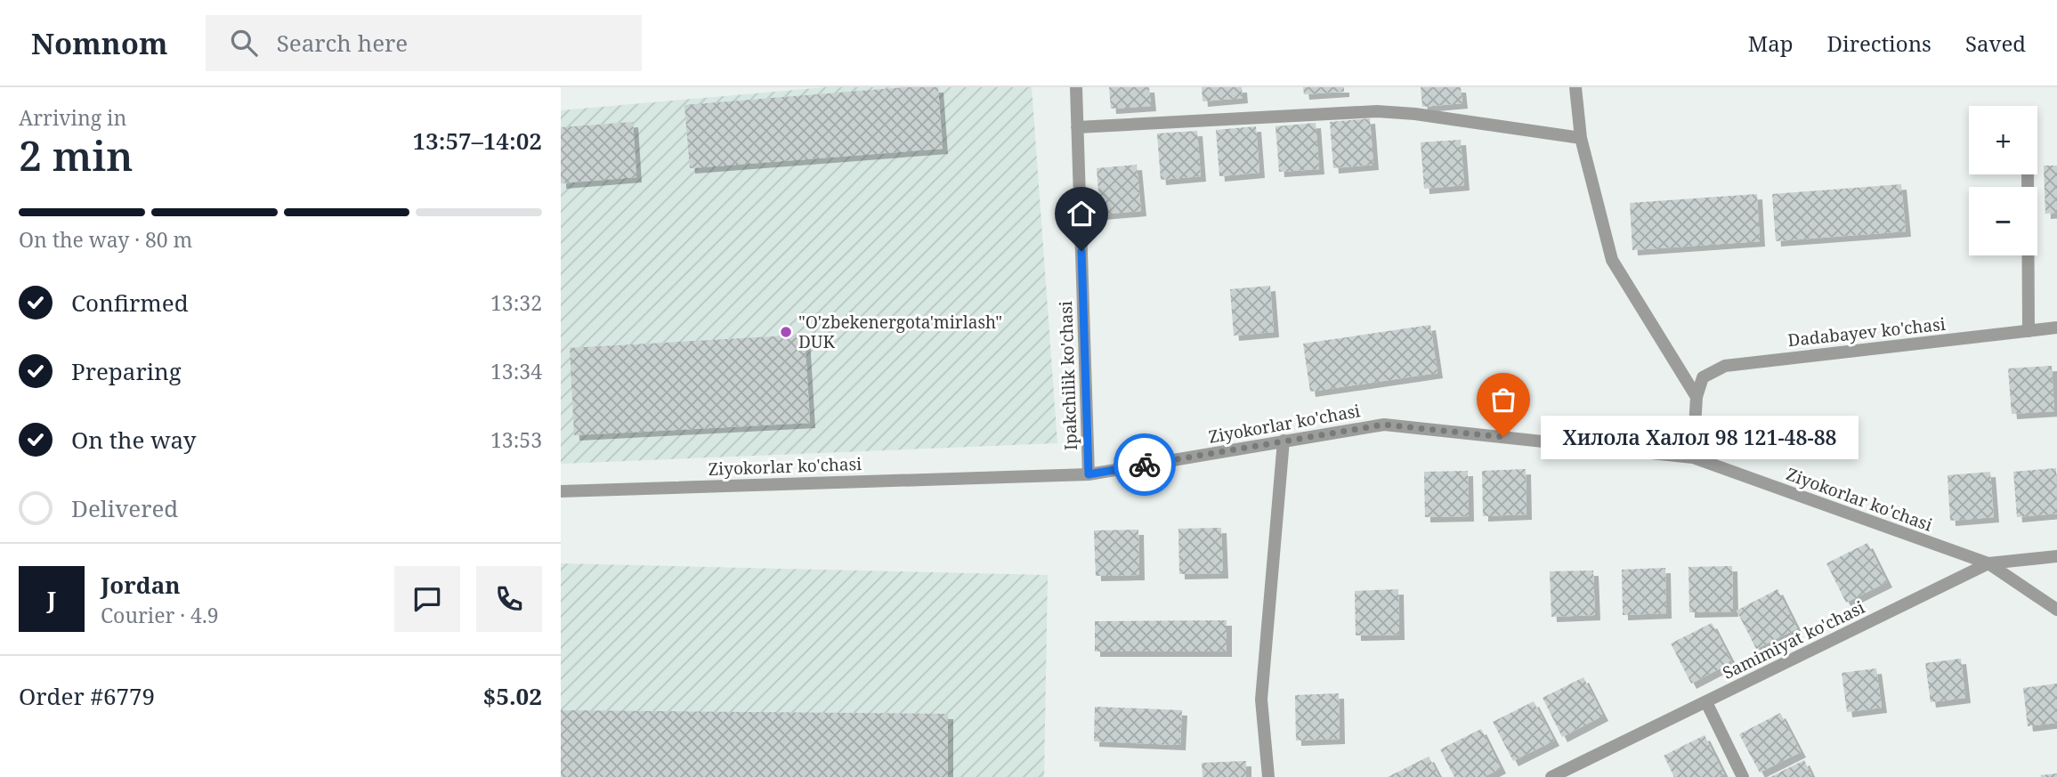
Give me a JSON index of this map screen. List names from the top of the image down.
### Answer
{
  "streets": {
    "street": [
      "Dadabayev ko'chasi",
      "Ipakchilik ko'chasi",
      "Ziyokorlar ko'chasi",
      "Samimiyat ko'chasi"
    ]
  },
  "crossings": [
    ["Ipakchilik ko'chasi", "Ziyokorlar ko'chasi"],
    ["Ziyokorlar ko'chasi", "Samimiyat ko'chasi"]
  ],
  "places": ["\"O'zbekenergota'mirlash\" DUK", "Хилола Халол 98 121-48-88"],
  "page": {
    "header": "Nomnom",
    "search": "Search here",
    "nav": ["Map", "Directions", "Saved"],
    "heading": ["2 min", "Arriving in", "13:57–14:02"],
    "panel": [
      "Jordan",
      "Courier · 4.9",
      "Order #6779",
      "$5.02"
    ],
    "map_buttons": ["+", "−"],
    "bar": "On the way · 80 m",
    "list": [
      ["Confirmed", "13:32"],
      ["Preparing", "13:34"],
      ["On the way", "13:53"],
      "Delivered"
    ],
    "bubble": "Хилола Халол 98 121-48-88",
    "round": "J"
  }
}
